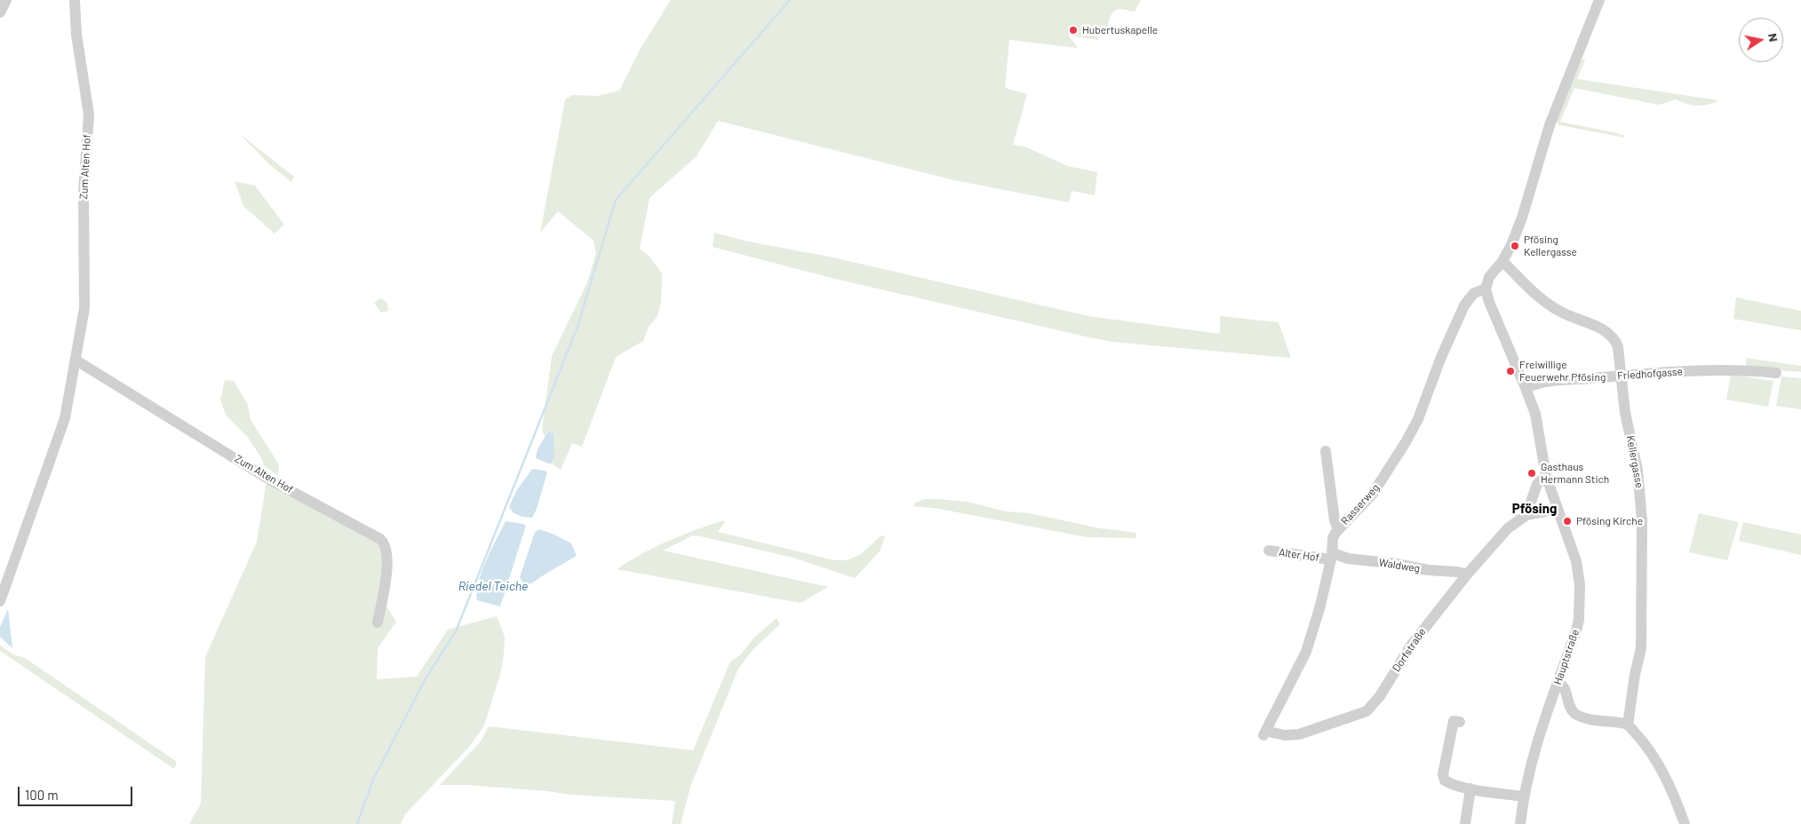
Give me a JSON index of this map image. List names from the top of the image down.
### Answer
{
  "streets": {
    "street": [
      "Zum Alten Hof",
      "Friedhofgasse",
      "Kellergasse",
      "Rasserweg",
      "Alter Hof",
      "Waldweg",
      "Dorfstraße",
      "Hauptstraße"
    ]
  },
  "crossings": [
    ["Friedhofgasse", "Kellergasse"],
    ["Friedhofgasse", "Hauptstraße"],
    ["Rasserweg", "Alter Hof"],
    ["Rasserweg", "Waldweg"],
    ["Rasserweg", "Dorfstraße"],
    ["Rasserweg", "Hauptstraße"],
    ["Alter Hof", "Waldweg"],
    ["Waldweg", "Dorfstraße"],
    ["Dorfstraße", "Hauptstraße"]
  ],
  "districts": ["Pfösing"],
  "water": ["Riedel Teiche"],
  "places": [
    "Hubertuskapelle",
    "Pfösing Kellergasse",
    "Freiwillige Feuerwehr Pfösing",
    "Gasthaus Hermann Stich",
    "Pfösing Kirche"
  ],
  "scale_bar": "100 m",
  "north": "right"
}
